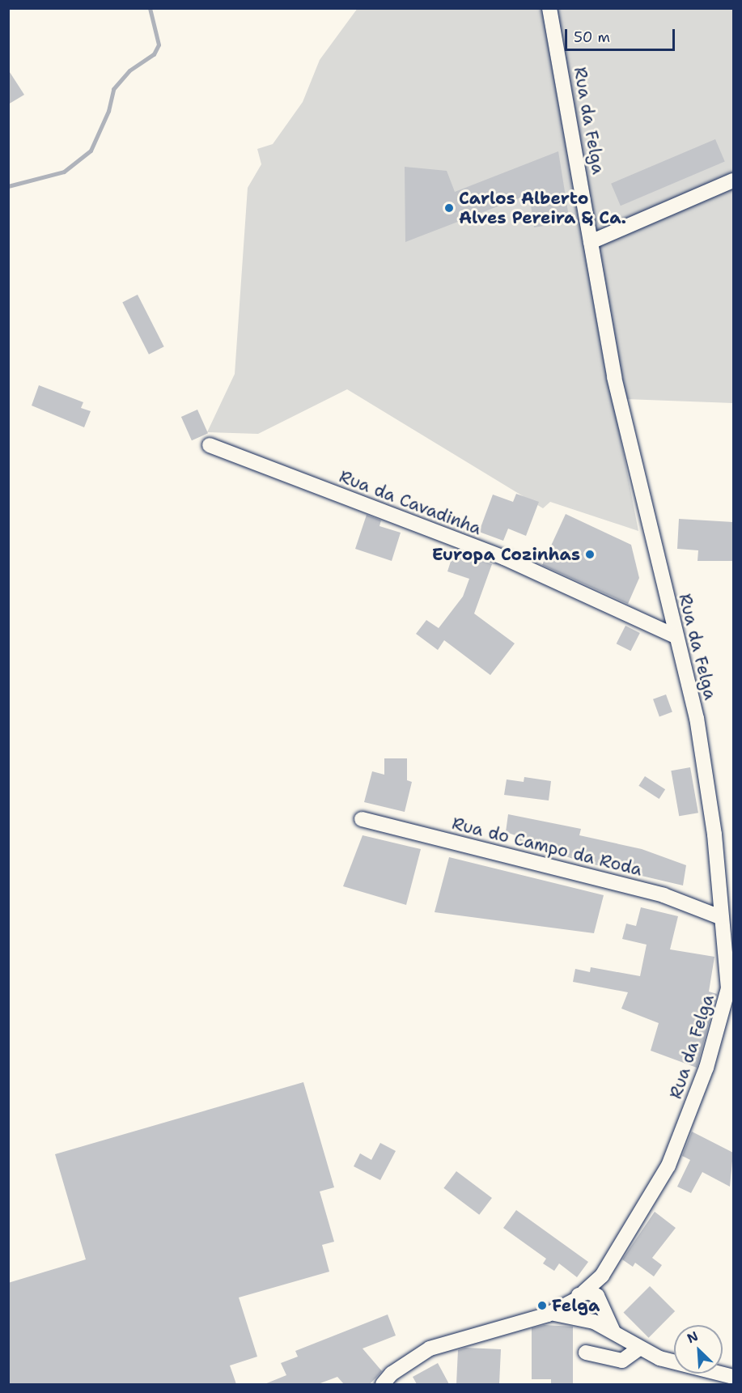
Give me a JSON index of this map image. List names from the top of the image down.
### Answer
{
  "streets": {
    "street": ["Rua da Felga", "Rua da Cavadinha", "Rua do Campo da Roda"]
  },
  "crossings": [
    ["Rua da Felga", "Rua da Cavadinha"],
    ["Rua da Felga", "Rua do Campo da Roda"]
  ],
  "places": ["Carlos Alberto Alves Pereira & Ca.", "Europa Cozinhas", "Felga"],
  "scale_bar": "50 m",
  "north": "top left"
}
